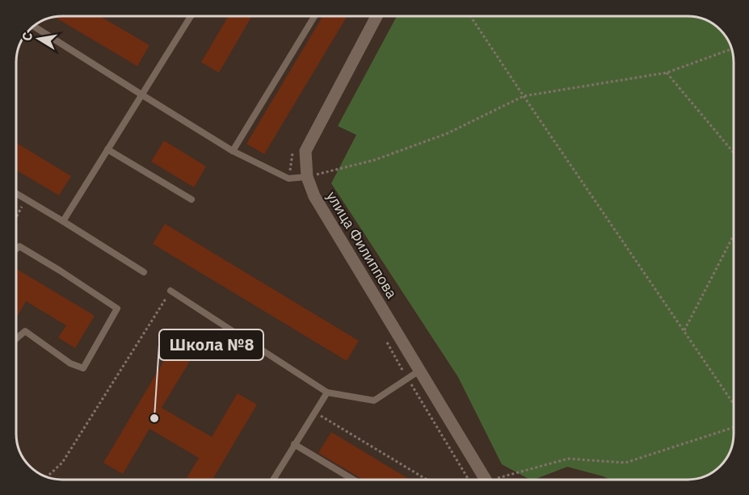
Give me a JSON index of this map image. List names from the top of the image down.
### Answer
{
  "streets": {
    "street": ["улица Филиппова"]
  },
  "places": ["Школа №8"],
  "north": "left"
}
